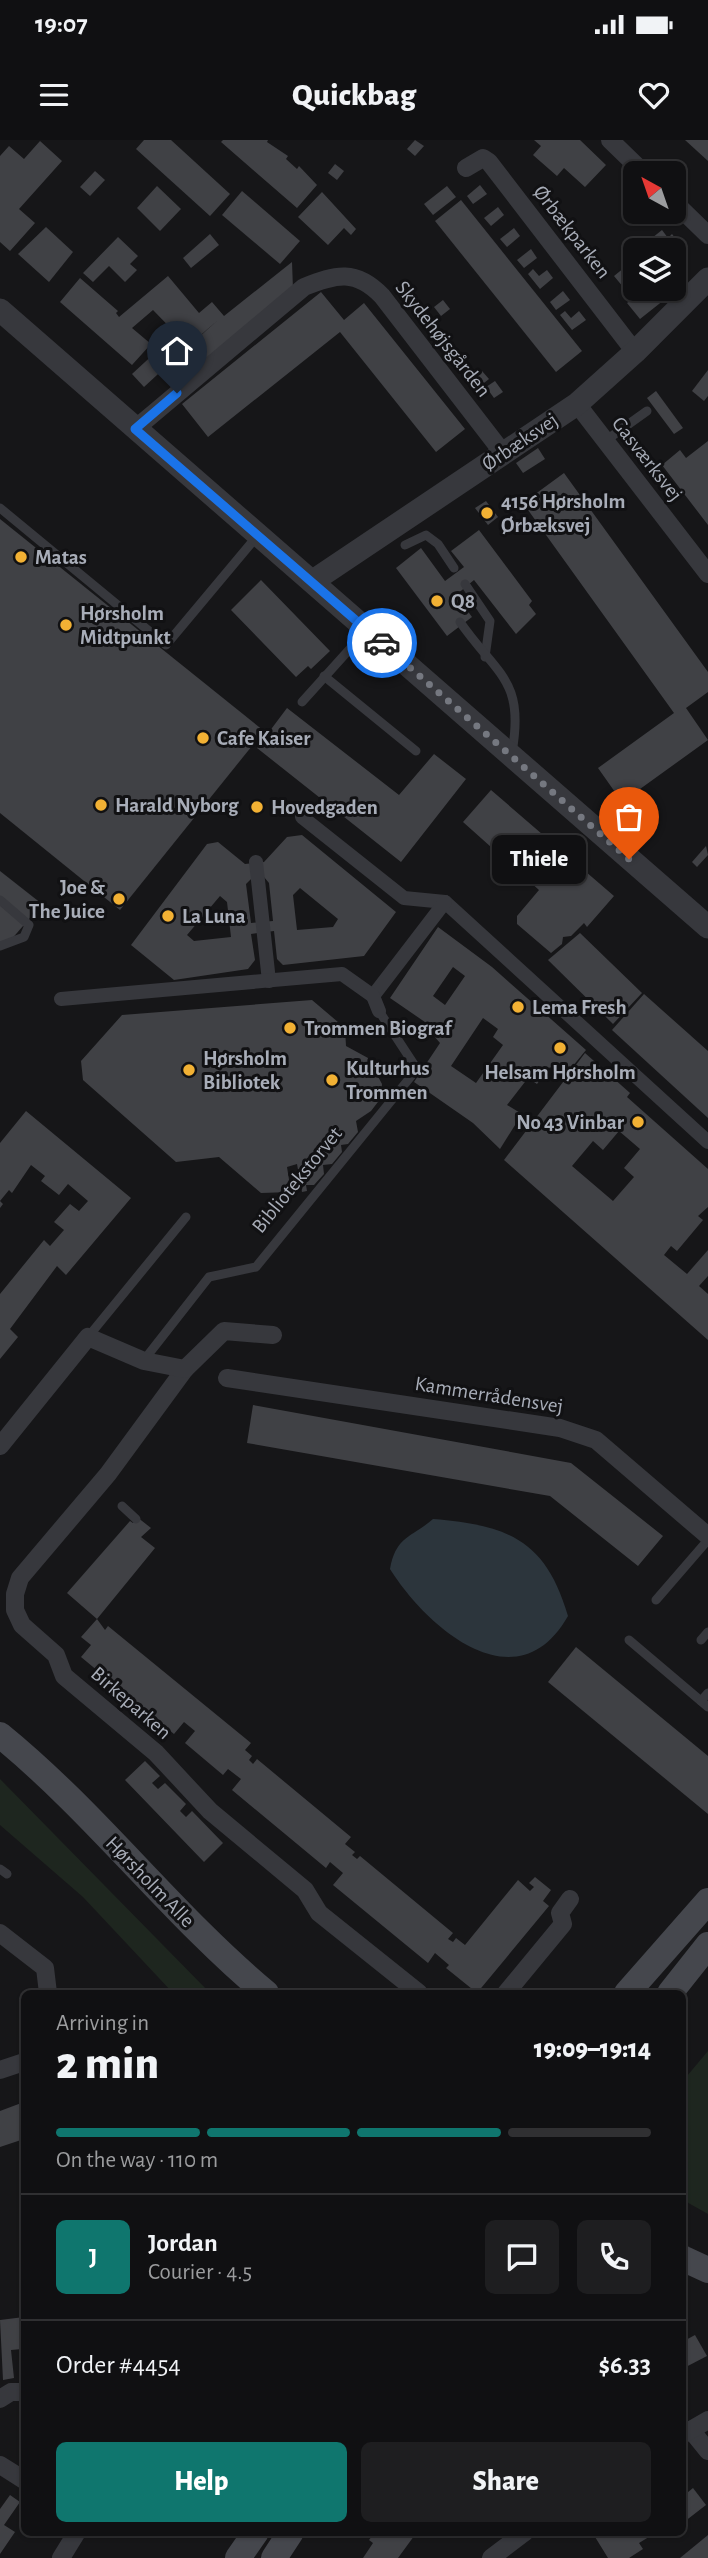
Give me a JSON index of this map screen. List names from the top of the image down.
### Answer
{
  "streets": {
    "main road": ["Hørsholm Alle"],
    "street": [
      "Ørbækparken",
      "Skydehøjsgården",
      "Ørbæksvej",
      "Gasværksvej",
      "Bibliotekstorvet",
      "Kammerrådensvej",
      "Birkeparken"
    ]
  },
  "crossings": [
    ["Ørbækparken", "Ørbæksvej"],
    ["Skydehøjsgården", "Ørbæksvej"],
    ["Ørbæksvej", "Gasværksvej"]
  ],
  "places": [
    "4156 Hørsholm Ørbæksvej",
    "Matas",
    "Q8",
    "Hørsholm Midtpunkt",
    "Cafe Kaiser",
    "Harald Nyborg",
    "Hovedgaden",
    "Thiele",
    "Joe & The Juice",
    "La Luna",
    "Lema Fresh",
    "Trommen Biograf",
    "Helsam Hørsholm",
    "Hørsholm Bibliotek",
    "Kulturhus Trommen",
    "No 43 Vinbar"
  ],
  "north": "top left",
  "page": {
    "status": "19:07",
    "header": "Quickbag",
    "bubble": "Thiele",
    "heading": ["2 min", "Arriving in", "19:09–19:14"],
    "panel": [
      "Jordan",
      "Courier · 4.5",
      "Order #4454",
      "$6.33"
    ],
    "bar": "On the way · 110 m",
    "round": "J",
    "buttons": ["Help", "Share"]
  }
}
